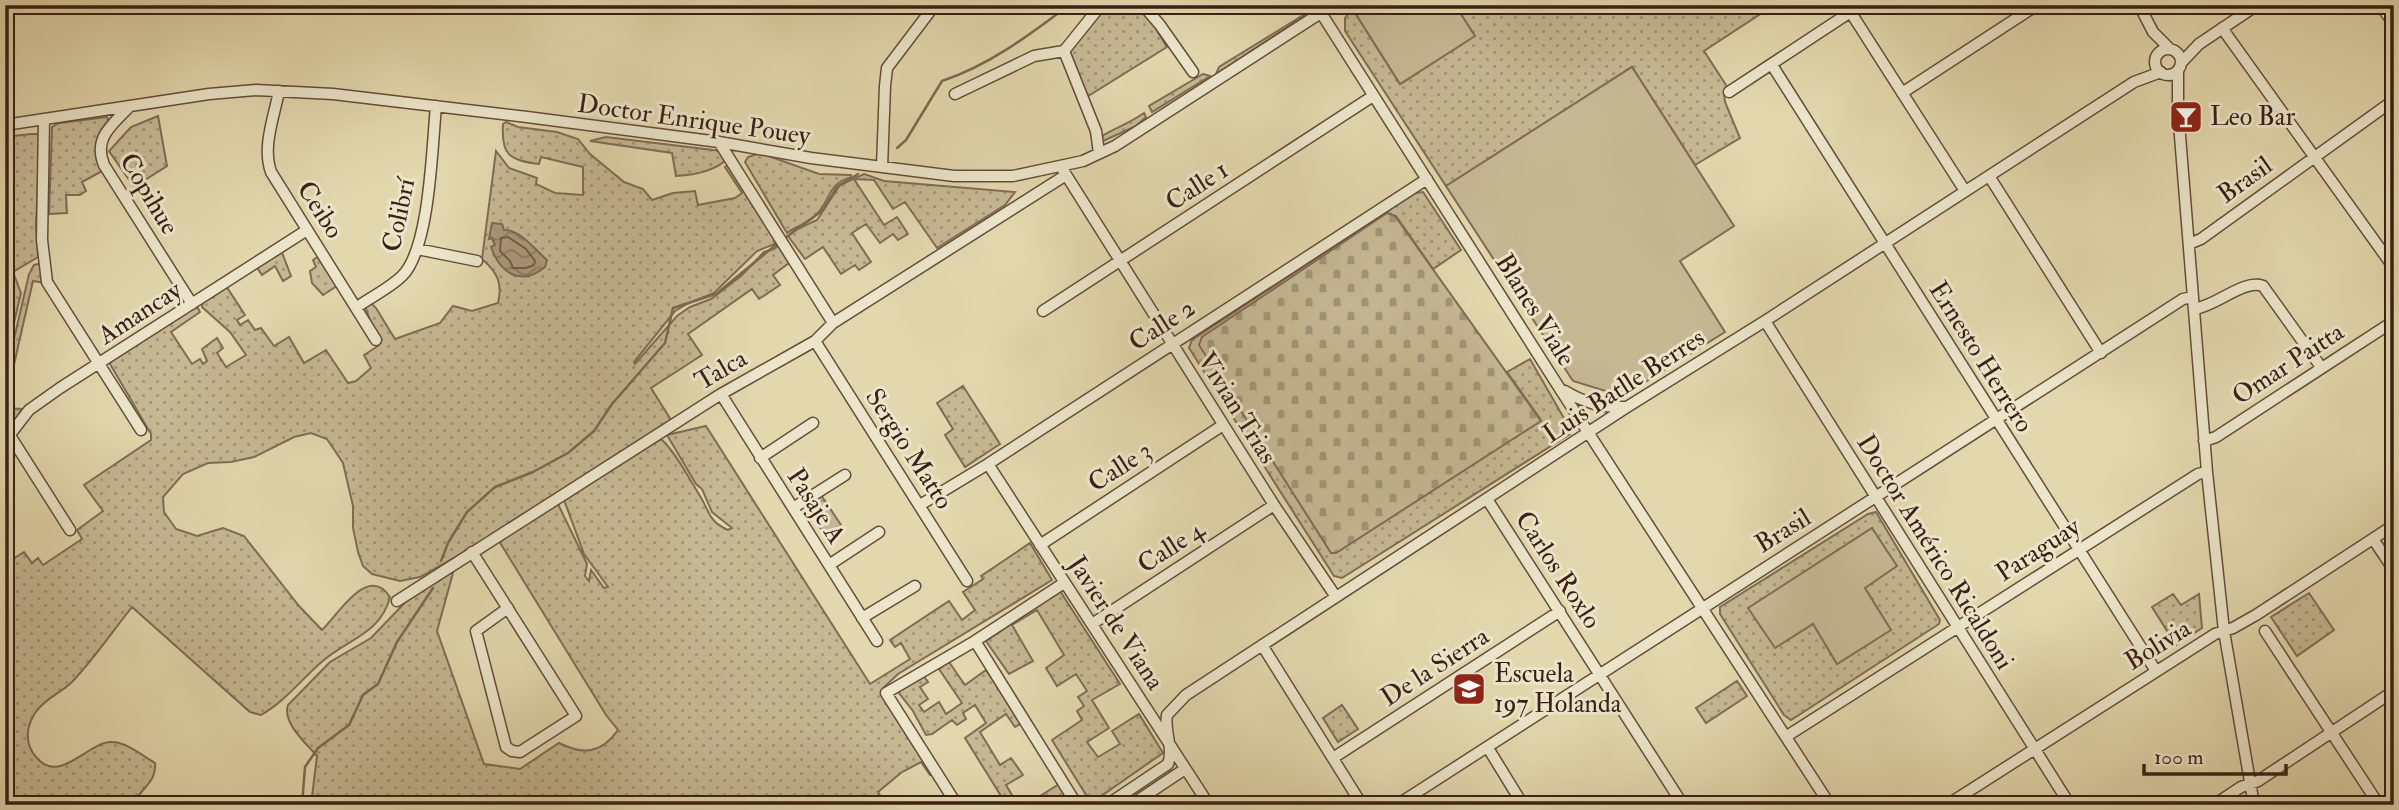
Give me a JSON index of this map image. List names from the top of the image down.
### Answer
{
  "streets": {
    "street": [
      "Doctor Enrique Pouey",
      "Brasil",
      "Calle 1",
      "Copihue",
      "Ceibo",
      "Colibrí",
      "Blanes Viale",
      "Amancay",
      "Calle 2",
      "Ernesto Herrero",
      "Omar Paitta",
      "Talca",
      "Luis Batlle Berres",
      "Vivian Trias",
      "Sergio Matto",
      "Calle 3",
      "Pasaje A",
      "Calle 4",
      "Paraguay",
      "Doctor Américo Ricaldoni",
      "Carlos Roxlo",
      "Javier de Viana",
      "Bolivia",
      "De la Sierra"
    ]
  },
  "crossings": [
    ["Doctor Enrique Pouey", "Copihue"],
    ["Doctor Enrique Pouey", "Ceibo"],
    ["Doctor Enrique Pouey", "Colibrí"],
    ["Doctor Enrique Pouey", "Blanes Viale"],
    ["Doctor Enrique Pouey", "Talca"],
    ["Doctor Enrique Pouey", "Vivian Trias"],
    ["Brasil", "Blanes Viale"],
    ["Brasil", "Ernesto Herrero"],
    ["Brasil", "Doctor Américo Ricaldoni"],
    ["Brasil", "Carlos Roxlo"],
    ["Calle 1", "Blanes Viale"],
    ["Calle 1", "Vivian Trias"],
    ["Copihue", "Amancay"],
    ["Ceibo", "Colibrí"],
    ["Ceibo", "Amancay"],
    ["Blanes Viale", "Calle 2"],
    ["Blanes Viale", "Luis Batlle Berres"],
    ["Blanes Viale", "Paraguay"],
    ["Calle 2", "Vivian Trias"],
    ["Calle 2", "Sergio Matto"],
    ["Calle 2", "Javier de Viana"],
    ["Ernesto Herrero", "Luis Batlle Berres"],
    ["Ernesto Herrero", "Paraguay"],
    ["Ernesto Herrero", "Bolivia"],
    ["Talca", "Vivian Trias"],
    ["Talca", "Sergio Matto"],
    ["Talca", "Pasaje A"],
    ["Luis Batlle Berres", "Vivian Trias"],
    ["Luis Batlle Berres", "Doctor Américo Ricaldoni"],
    ["Luis Batlle Berres", "Carlos Roxlo"],
    ["Luis Batlle Berres", "Javier de Viana"],
    ["Vivian Trias", "Calle 3"],
    ["Vivian Trias", "Calle 4"],
    ["Calle 3", "Javier de Viana"],
    ["Calle 4", "Javier de Viana"],
    ["Paraguay", "Doctor Américo Ricaldoni"],
    ["Doctor Américo Ricaldoni", "Bolivia"],
    ["Carlos Roxlo", "De la Sierra"]
  ],
  "places": {
    "bar": ["Leo Bar"],
    "school or university": ["Escuela 197 Holanda"]
  },
  "scale_bar": "100 m"
}
